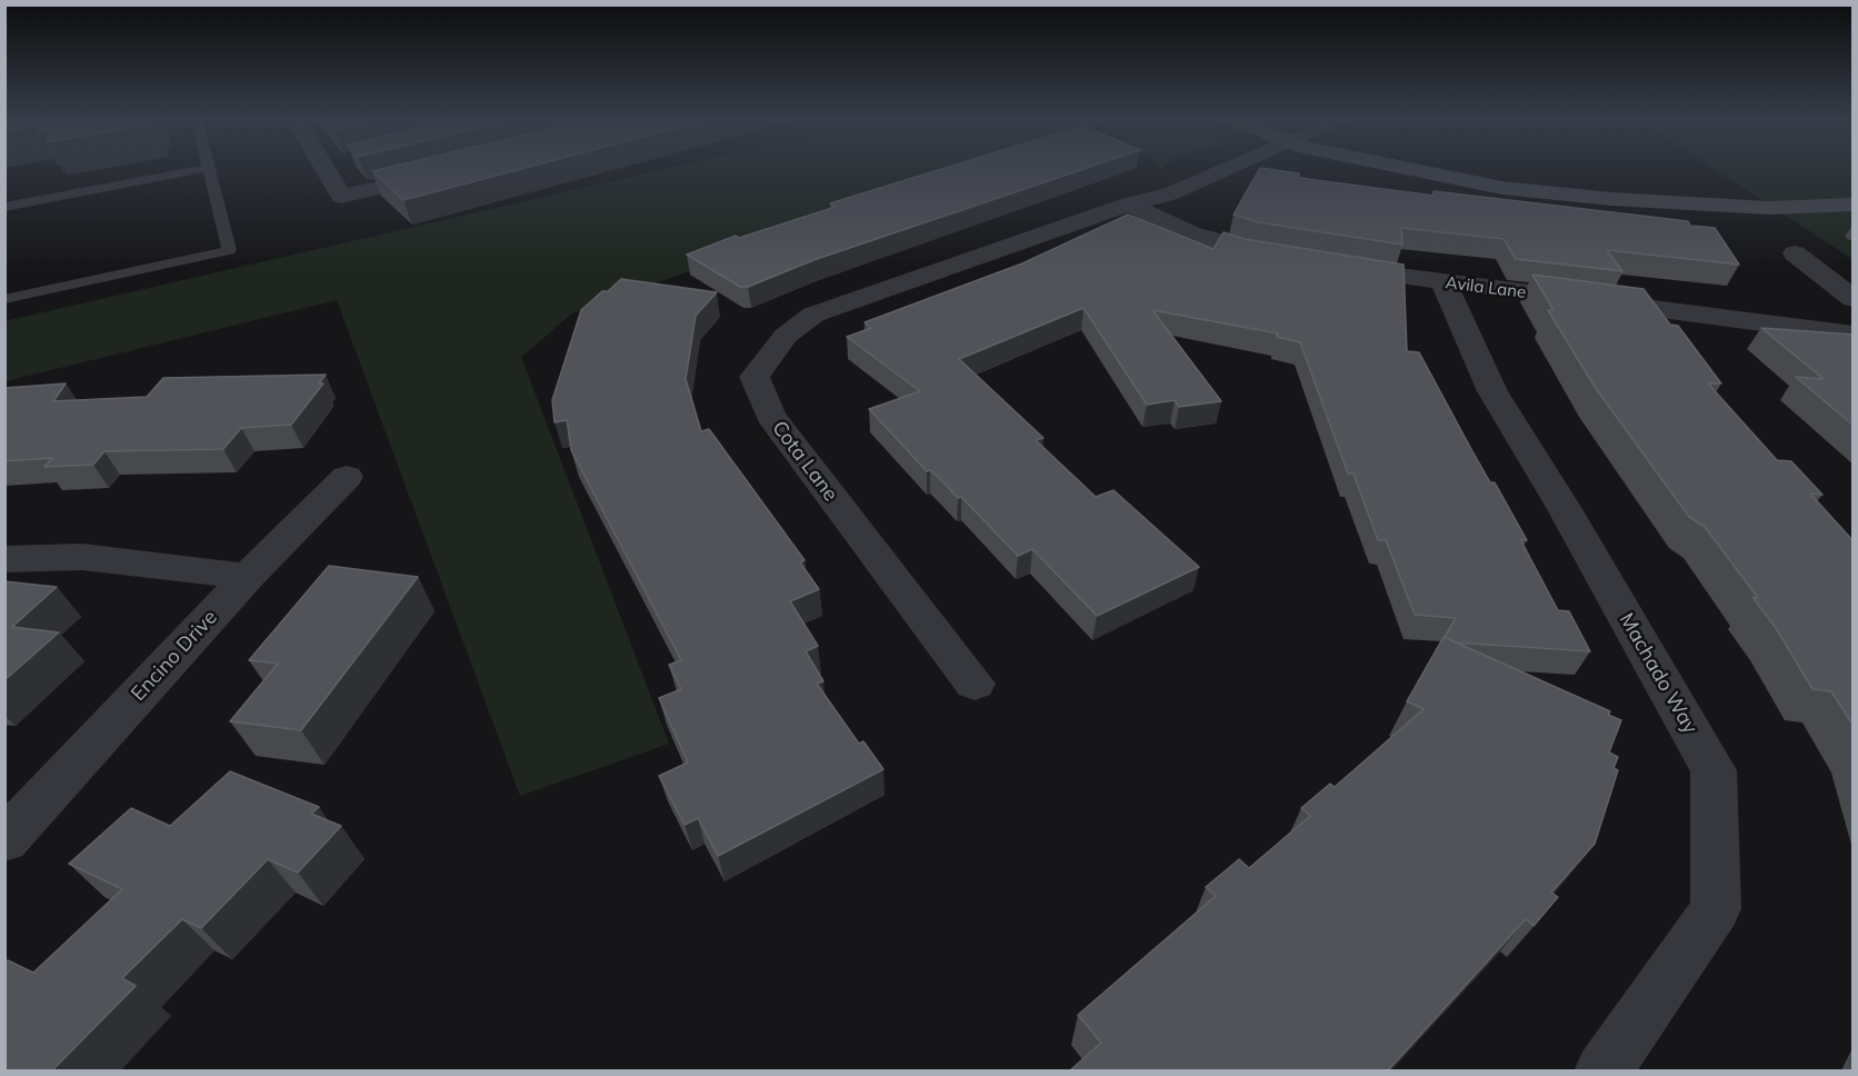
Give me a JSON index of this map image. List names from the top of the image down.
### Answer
{
  "streets": {
    "street": [
      "Avila Lane",
      "Cota Lane",
      "Encino Drive",
      "Machado Way"
    ]
  },
  "crossings": [
    ["Avila Lane", "Machado Way"]
  ]
}
